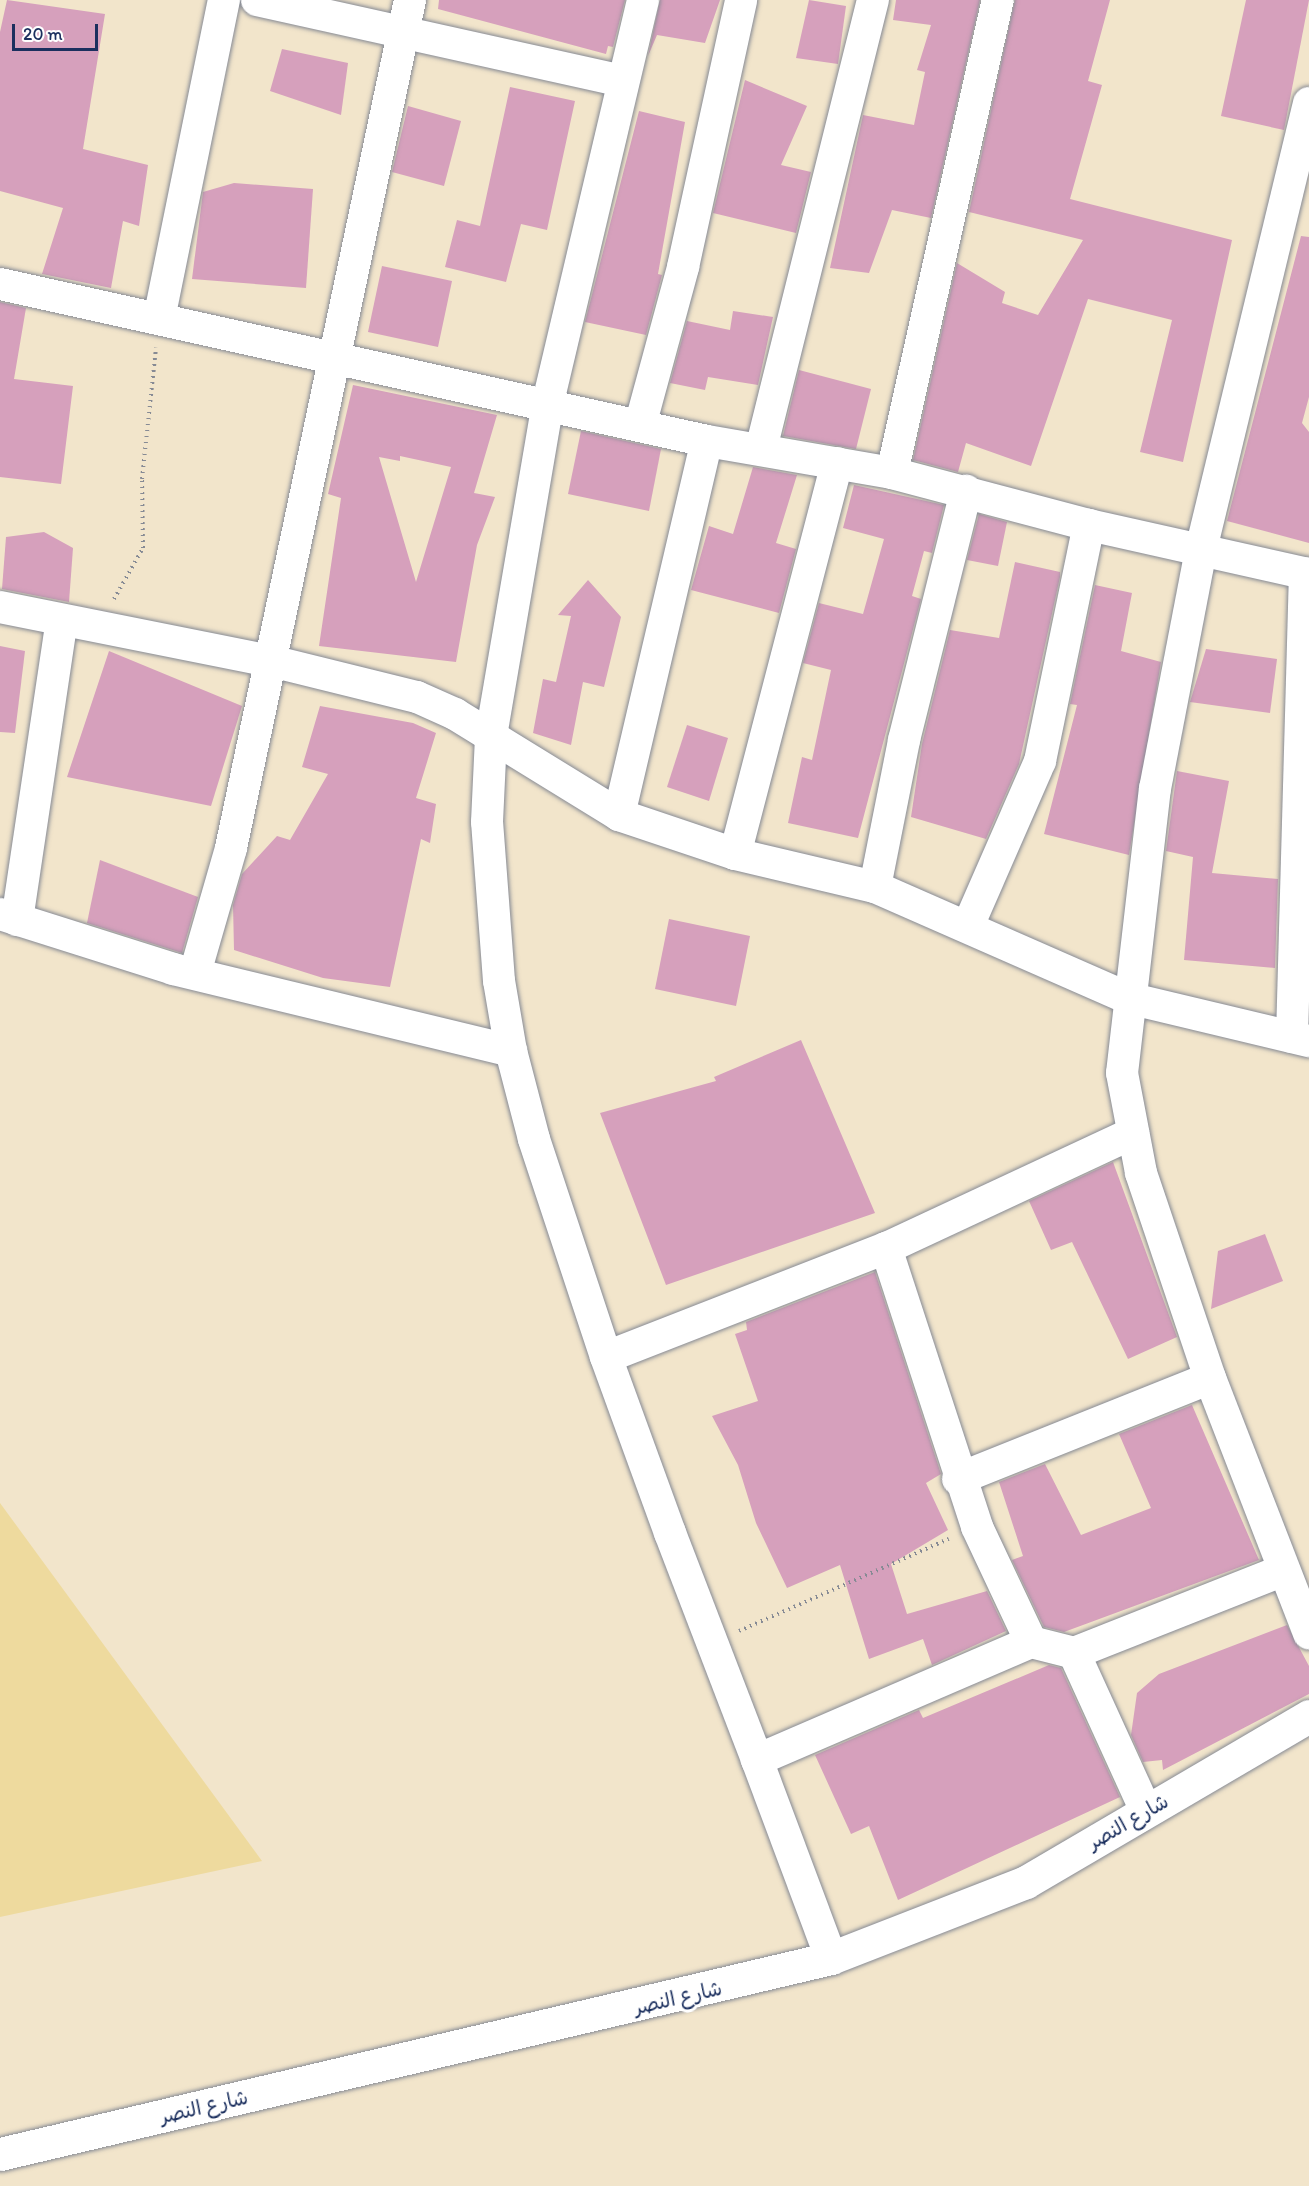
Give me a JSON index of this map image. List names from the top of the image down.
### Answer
{
  "streets": {
    "main road": ["شارع النصر"]
  },
  "scale_bar": "20 m"
}
